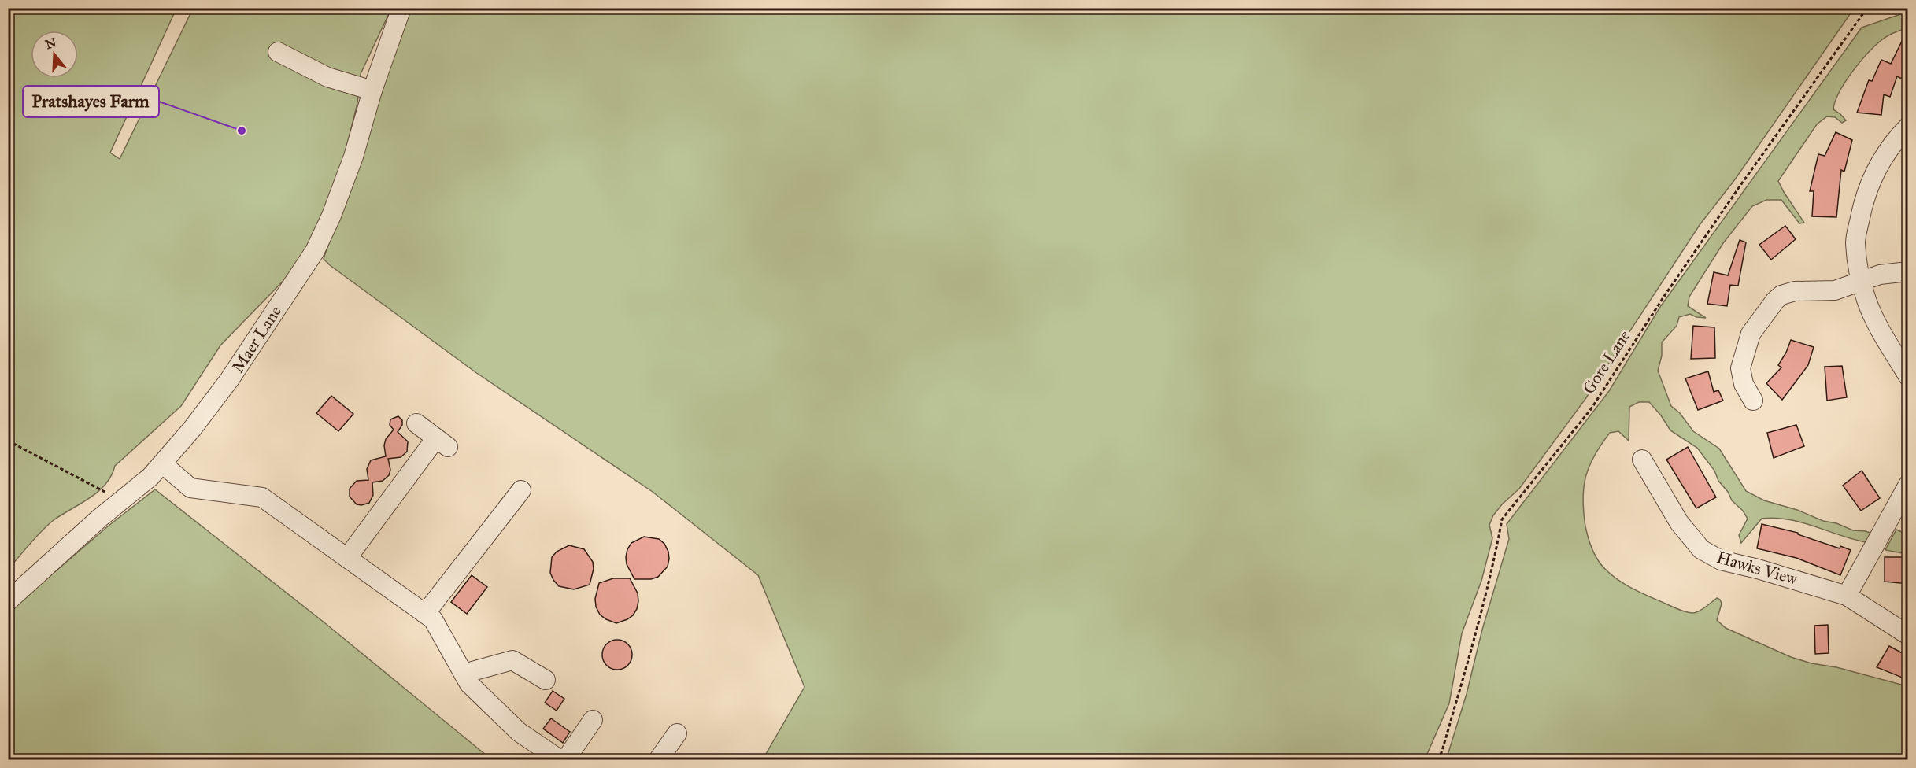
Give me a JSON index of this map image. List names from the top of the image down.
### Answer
{
  "streets": {
    "street": ["Maer Lane", "Hawks View"],
    "path": ["Gore Lane"]
  },
  "places": ["Pratshayes Farm"],
  "north": "top"
}
